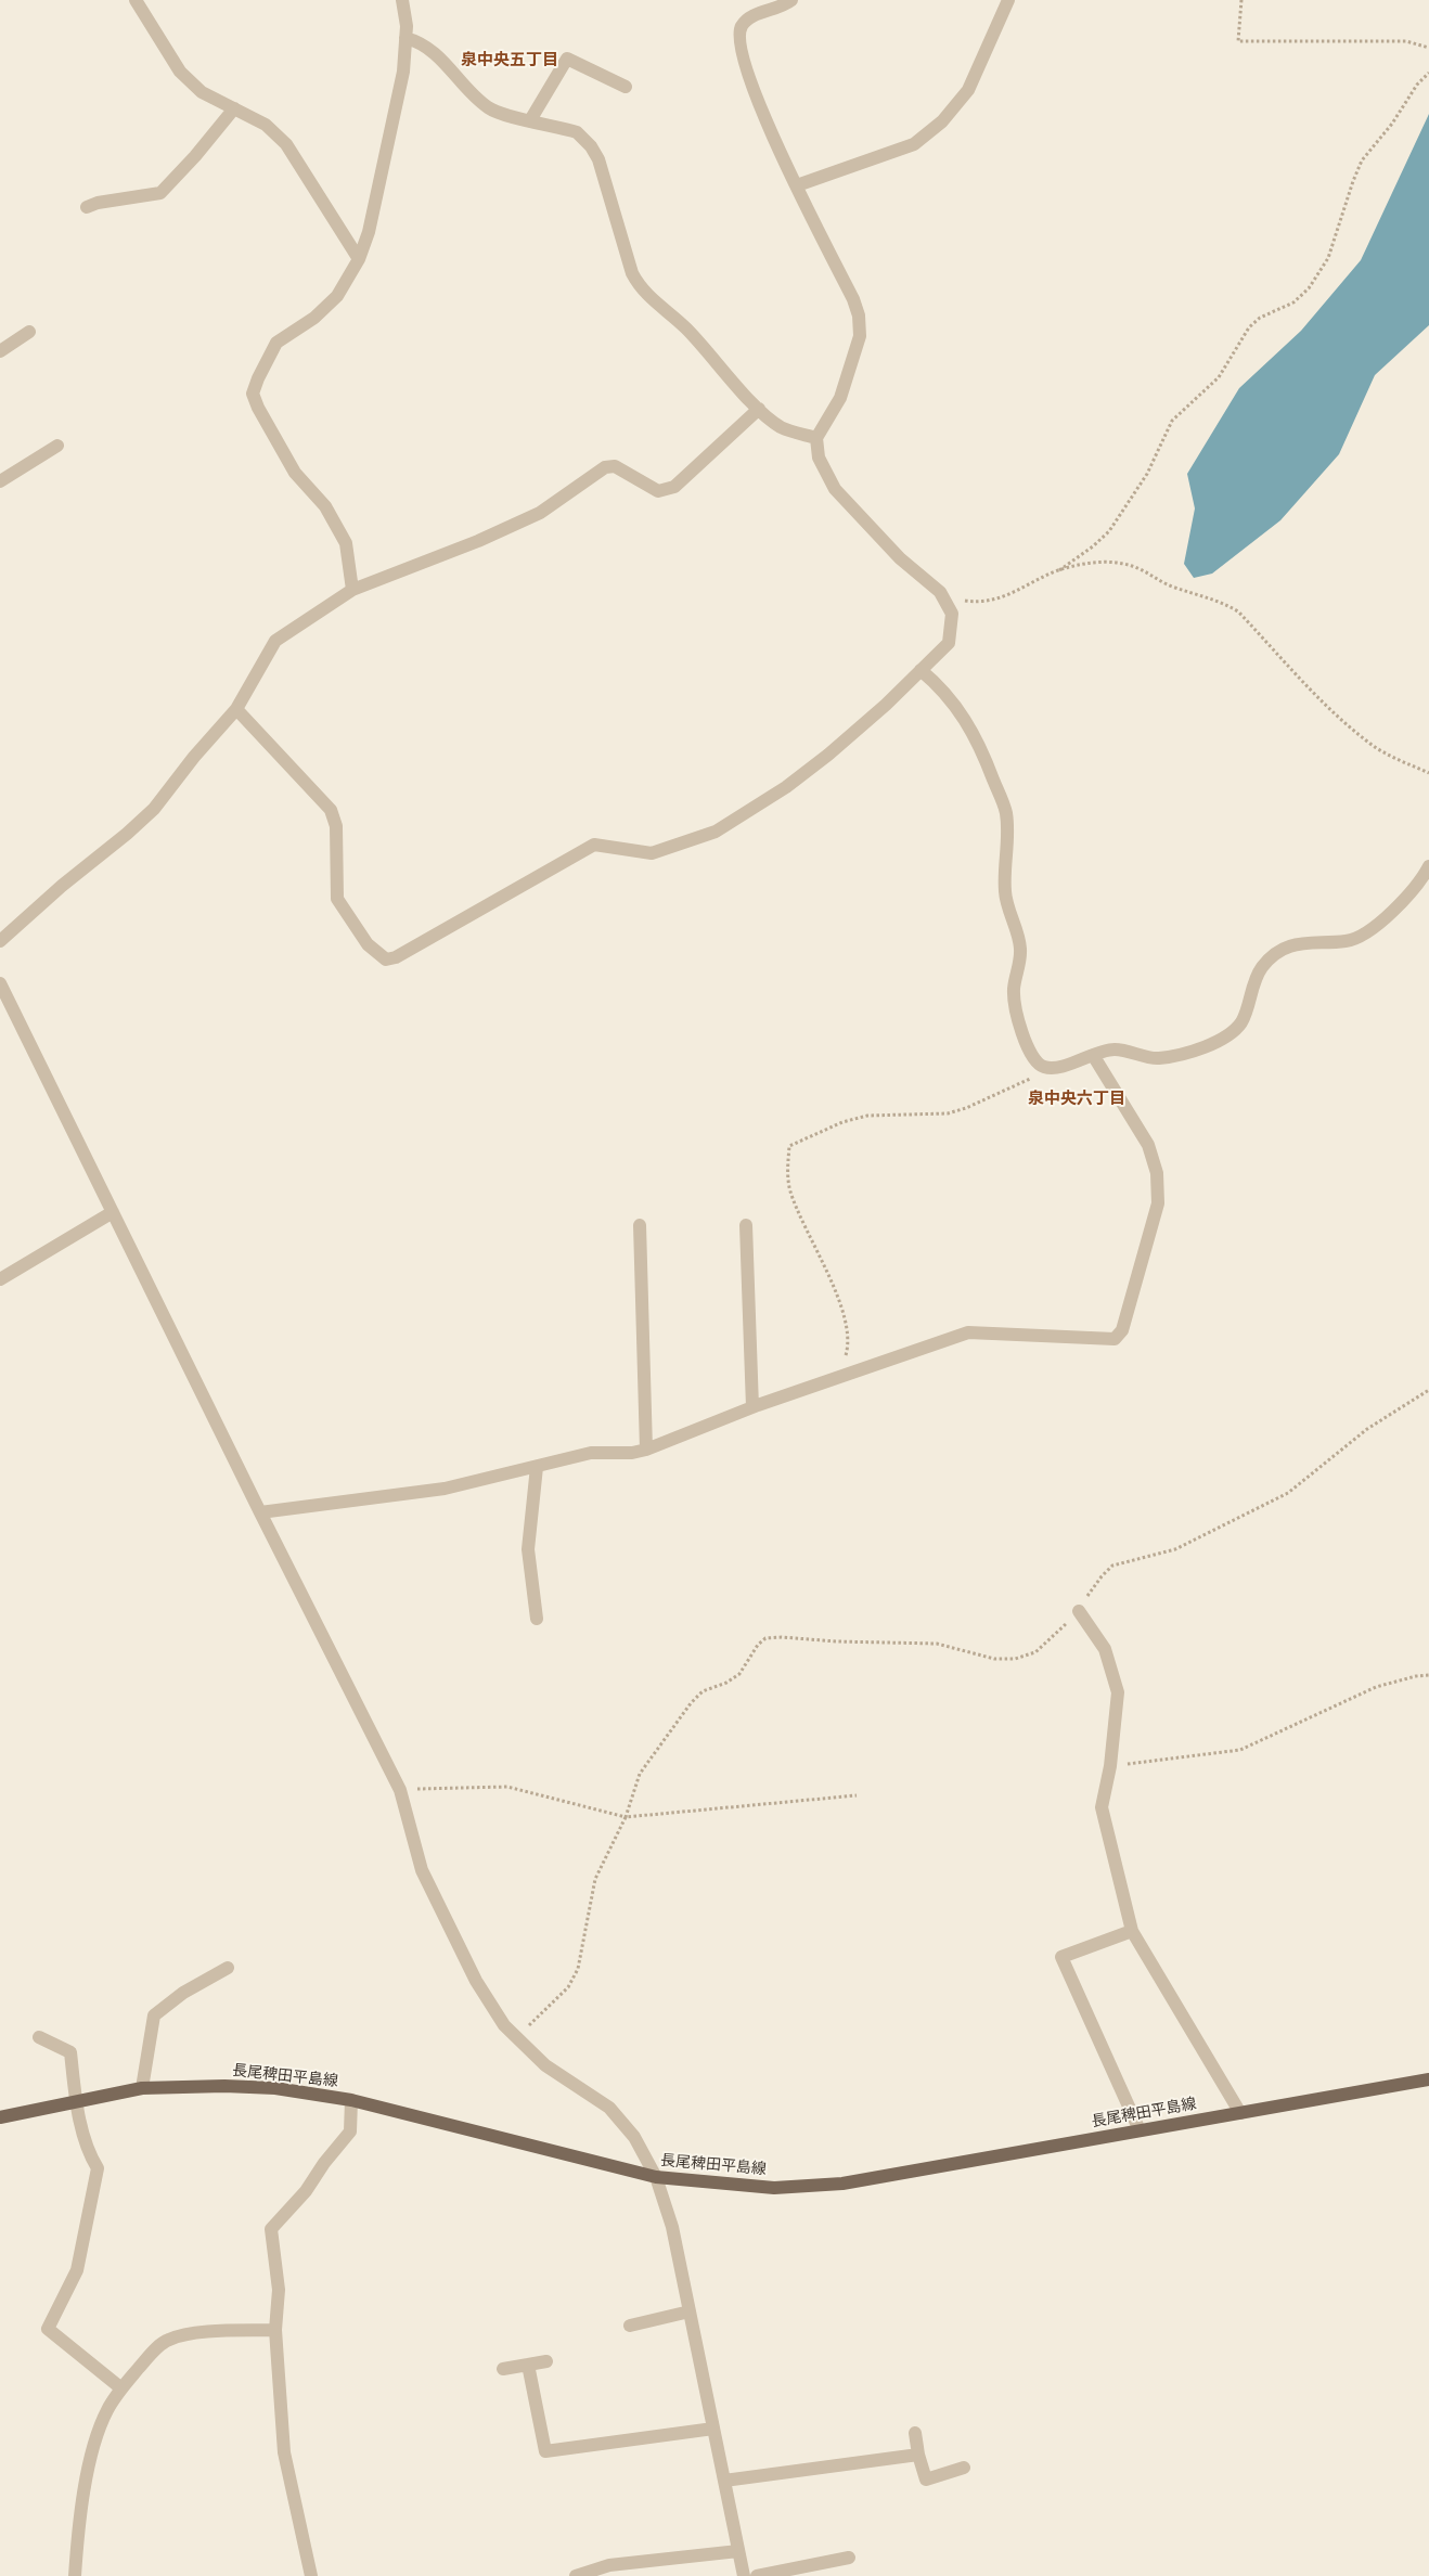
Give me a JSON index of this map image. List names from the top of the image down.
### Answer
{
  "streets": {
    "main road": ["長尾稗田平島線"]
  },
  "districts": ["泉中央五丁目", "泉中央六丁目"]
}
